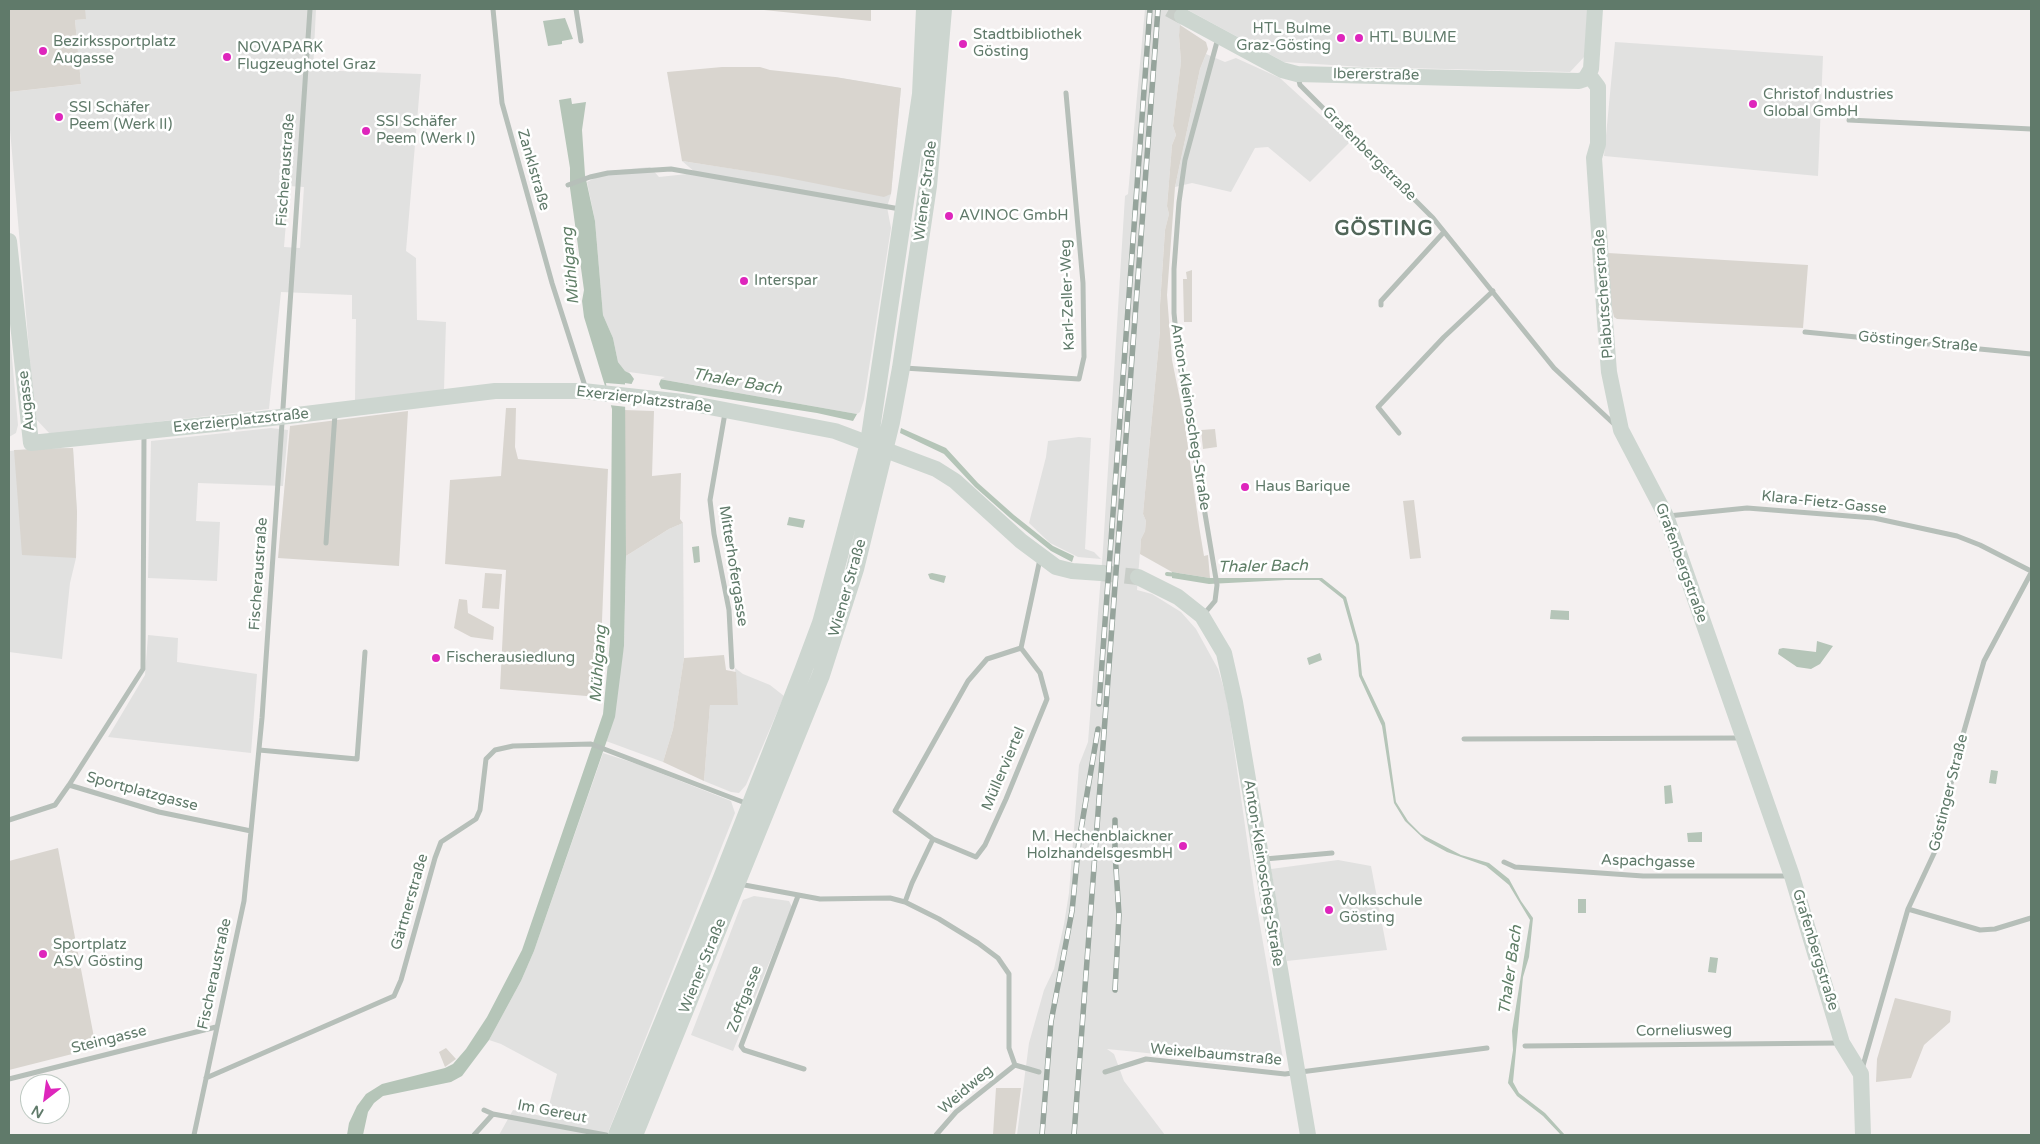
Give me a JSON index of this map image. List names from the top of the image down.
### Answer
{
  "streets": {
    "main road": ["Wiener Straße"],
    "street": [
      "Ibererstraße",
      "Grafenbergstraße",
      "Fischeraustraße",
      "Zanklstraße",
      "Plabutscherstraße",
      "Karl-Zeller-Weg",
      "Göstinger Straße",
      "Exerzierplatzstraße",
      "Augasse",
      "Anton-Kleinoscheg-Straße",
      "Klara-Fietz-Gasse",
      "Mitterhofergasse",
      "Müllerviertel",
      "Sportplatzgasse",
      "Aspachgasse",
      "Gärtnerstraße",
      "Zoffgasse",
      "Corneliusweg",
      "Steingasse",
      "Weixelbaumstraße",
      "Weidweg",
      "Im Gereut"
    ]
  },
  "crossings": [
    ["Ibererstraße", "Grafenbergstraße"],
    ["Ibererstraße", "Plabutscherstraße"],
    ["Ibererstraße", "Anton-Kleinoscheg-Straße"],
    ["Grafenbergstraße", "Plabutscherstraße"],
    ["Grafenbergstraße", "Göstinger Straße"],
    ["Grafenbergstraße", "Klara-Fietz-Gasse"],
    ["Grafenbergstraße", "Aspachgasse"],
    ["Grafenbergstraße", "Corneliusweg"],
    ["Fischeraustraße", "Exerzierplatzstraße"],
    ["Fischeraustraße", "Sportplatzgasse"],
    ["Fischeraustraße", "Gärtnerstraße"],
    ["Fischeraustraße", "Steingasse"],
    ["Zanklstraße", "Wiener Straße"],
    ["Zanklstraße", "Exerzierplatzstraße"],
    ["Wiener Straße", "Karl-Zeller-Weg"],
    ["Wiener Straße", "Exerzierplatzstraße"],
    ["Wiener Straße", "Gärtnerstraße"],
    ["Göstinger Straße", "Klara-Fietz-Gasse"],
    ["Exerzierplatzstraße", "Augasse"],
    ["Exerzierplatzstraße", "Mitterhofergasse"],
    ["Anton-Kleinoscheg-Straße", "Weixelbaumstraße"]
  ],
  "districts": ["GÖSTING"],
  "water": ["Mühlgang", "Thaler Bach"],
  "places": [
    "HTL Bulme Graz-Gösting",
    "HTL BULME",
    "Stadtbibliothek Gösting",
    "Bezirkssportplatz Augasse",
    "NOVAPARK Flugzeughotel Graz",
    "Christof Industries Global GmbH",
    "SSI Schäfer Peem (Werk II)",
    "SSI Schäfer Peem (Werk I)",
    "AVINOC GmbH",
    "Interspar",
    "Haus Barique",
    "Fischerausiedlung",
    "M. Hechenblaickner HolzhandelsgesmbH",
    "Volksschule Gösting",
    "Sportplatz ASV Gösting"
  ],
  "north": "bottom left"
}
